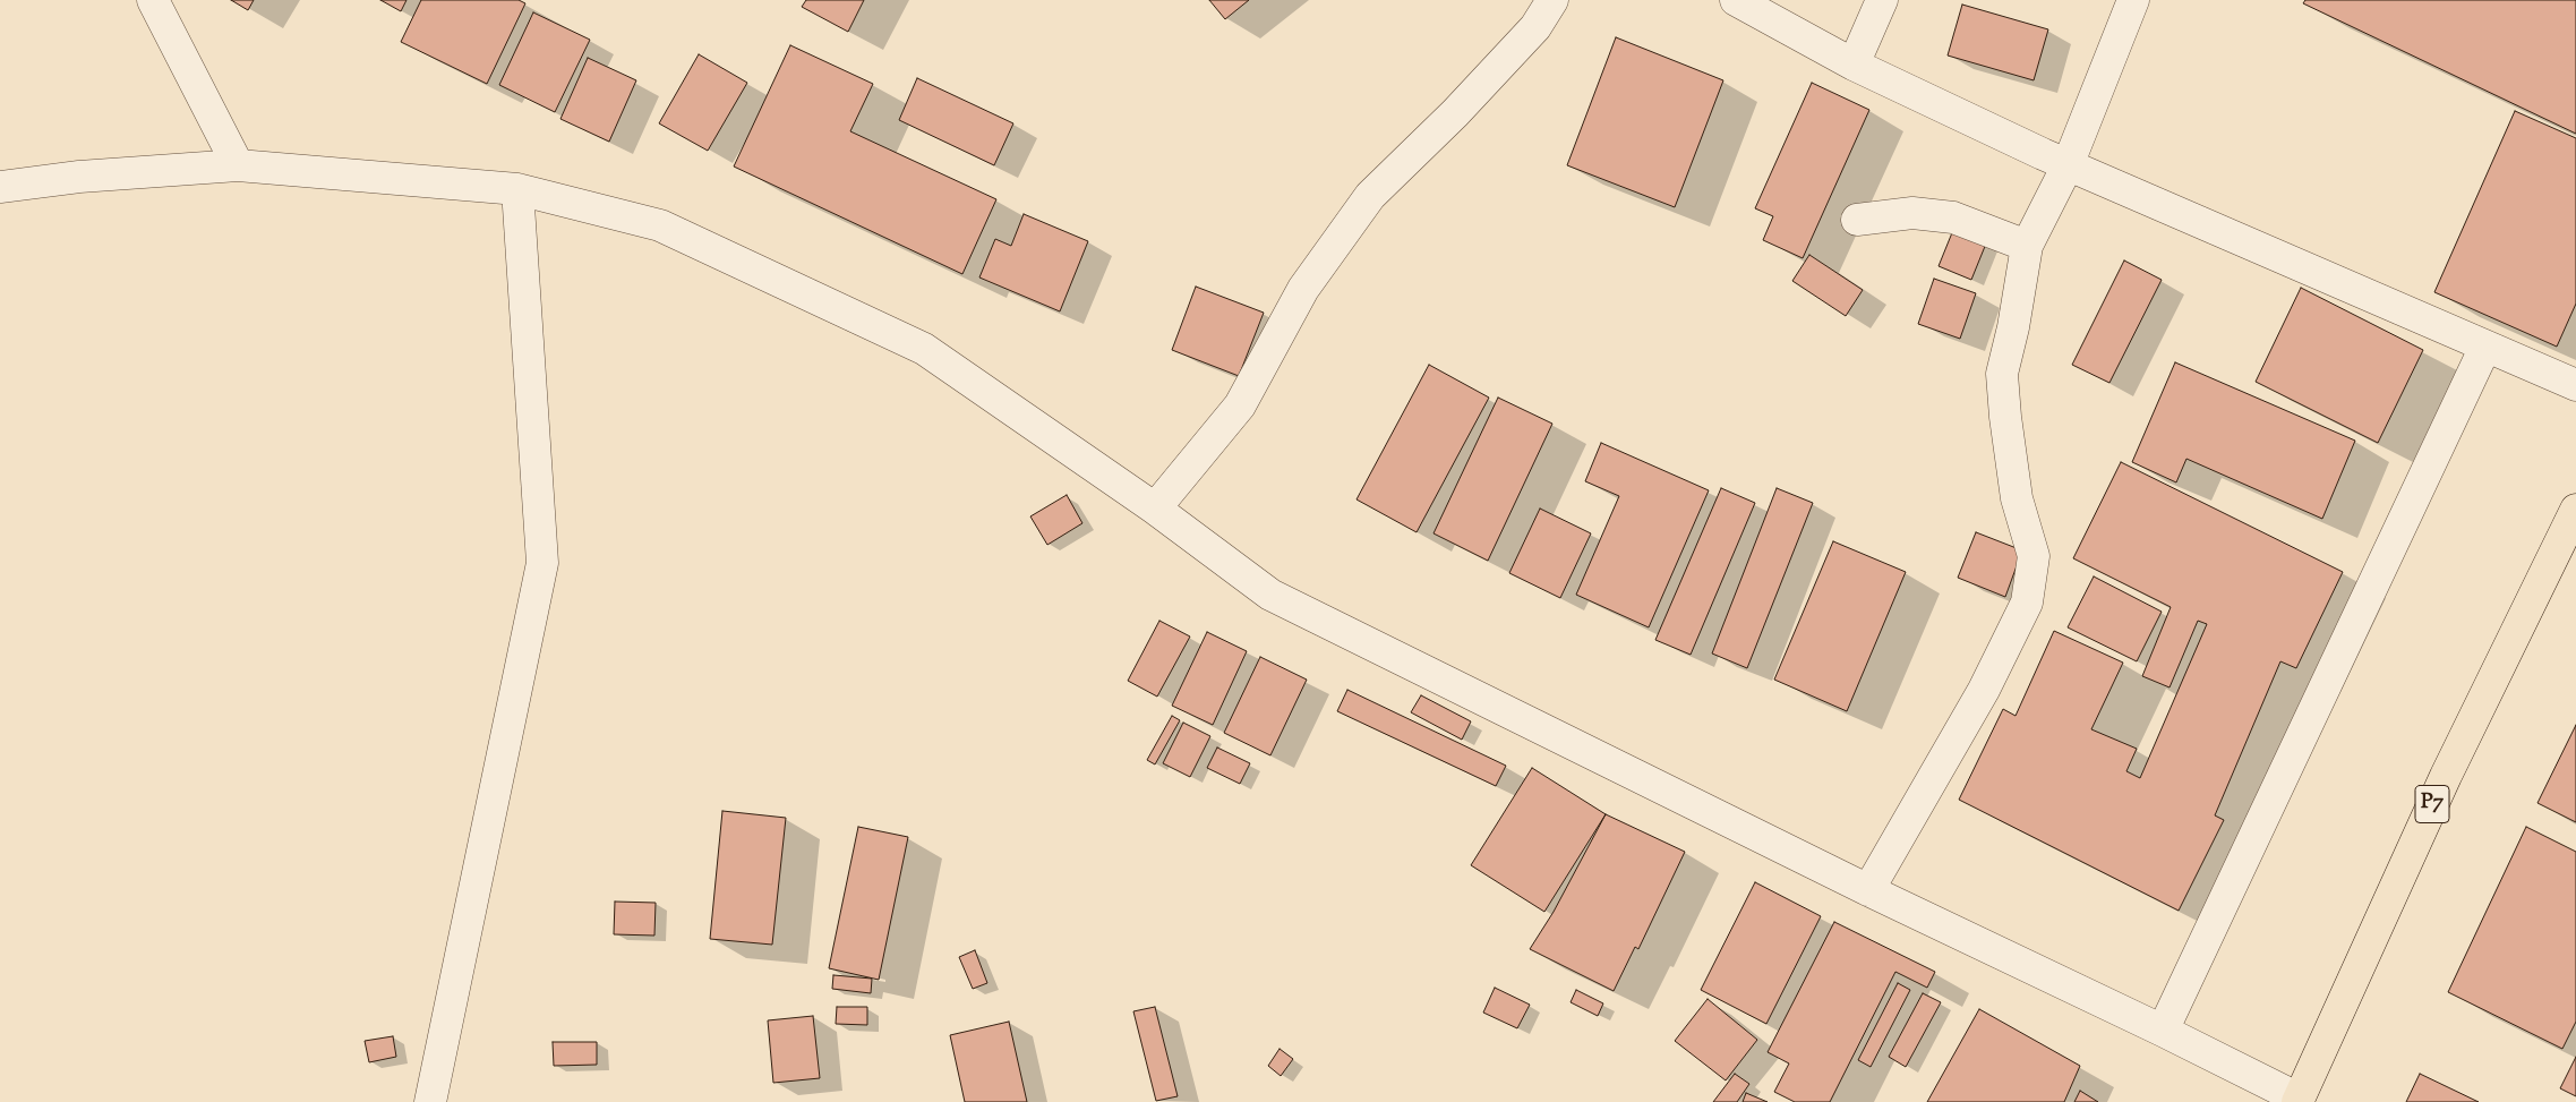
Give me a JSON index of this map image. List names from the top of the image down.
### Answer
{
  "streets": {
    "highway": ["P7"]
  }
}
